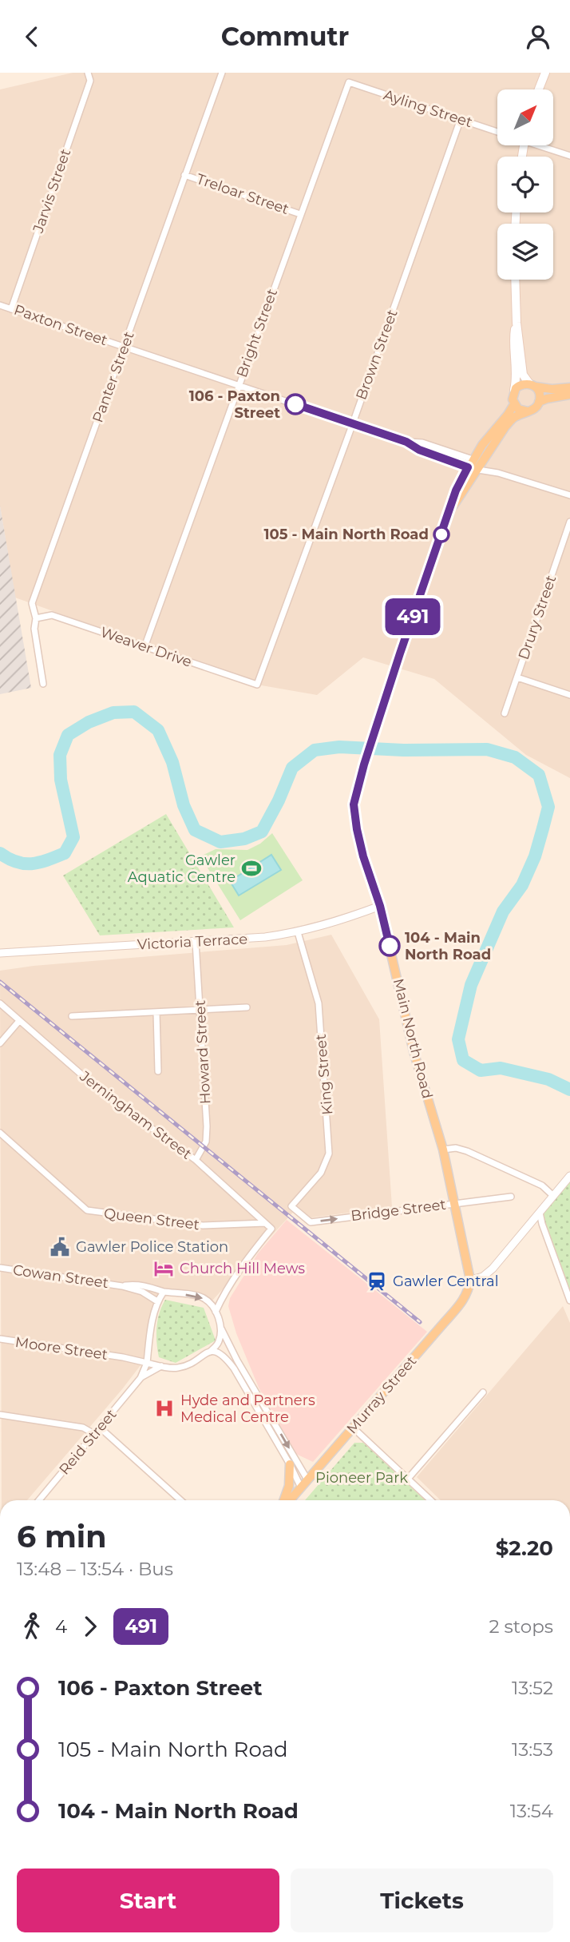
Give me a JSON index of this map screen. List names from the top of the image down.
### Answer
{
  "streets": {
    "main road": ["Main North Road", "Murray Street"],
    "street": [
      "Ayling Street",
      "Jarvis Street",
      "Treloar Street",
      "Paxton Street",
      "Bright Street",
      "Brown Street",
      "Panter Street",
      "Drury Street",
      "Weaver Drive",
      "Victoria Terrace",
      "Howard Street",
      "King Street",
      "Jerningham Street",
      "Bridge Street",
      "Queen Street",
      "Cowan Street",
      "Moore Street",
      "Reid Street"
    ]
  },
  "crossings": [
    ["Ayling Street", "Bright Street"],
    ["Ayling Street", "Brown Street"],
    ["Jarvis Street", "Paxton Street"],
    ["Treloar Street", "Bright Street"],
    ["Treloar Street", "Panter Street"],
    ["Paxton Street", "Bright Street"],
    ["Paxton Street", "Brown Street"],
    ["Paxton Street", "Panter Street"],
    ["Paxton Street", "Main North Road"],
    ["Bright Street", "Weaver Drive"],
    ["Brown Street", "Weaver Drive"],
    ["Panter Street", "Weaver Drive"],
    ["Victoria Terrace", "Main North Road"],
    ["Victoria Terrace", "Howard Street"],
    ["Victoria Terrace", "King Street"],
    ["Main North Road", "Bridge Street"],
    ["Main North Road", "Murray Street"],
    ["Howard Street", "Jerningham Street"],
    ["King Street", "Bridge Street"],
    ["Jerningham Street", "Queen Street"],
    ["Jerningham Street", "Cowan Street"],
    ["Jerningham Street", "Moore Street"],
    ["Jerningham Street", "Reid Street"],
    ["Cowan Street", "Moore Street"],
    ["Cowan Street", "Reid Street"],
    ["Moore Street", "Reid Street"]
  ],
  "one_way": ["Bridge Street"],
  "parks": ["Pioneer Park"],
  "places": {
    "other": ["106 - Paxton Street", "105 - Main North Road", "104 - Main North Road"],
    "sports": ["Gawler Aquatic Centre"],
    "public building": ["Gawler Police Station"],
    "hotel": ["Church Hill Mews"],
    "station": ["Gawler Central"],
    "hospital": ["Hyde and Partners Medical Centre"]
  },
  "lines": ["bus line 491"],
  "north": "top right",
  "page": {
    "header": "Commutr",
    "on_map": "491",
    "heading": ["6 min", "13:48 – 13:54 · Bus", "$2.20"],
    "legs": ["4", "491", "2 stops"],
    "list": [
      {
        "name": "106 - Paxton Street",
        "value": "13:52"
      },
      {
        "name": "105 - Main North Road",
        "value": "13:53"
      },
      {
        "name": "104 - Main North Road",
        "value": "13:54"
      }
    ],
    "buttons": ["Start", "Tickets"]
  }
}
